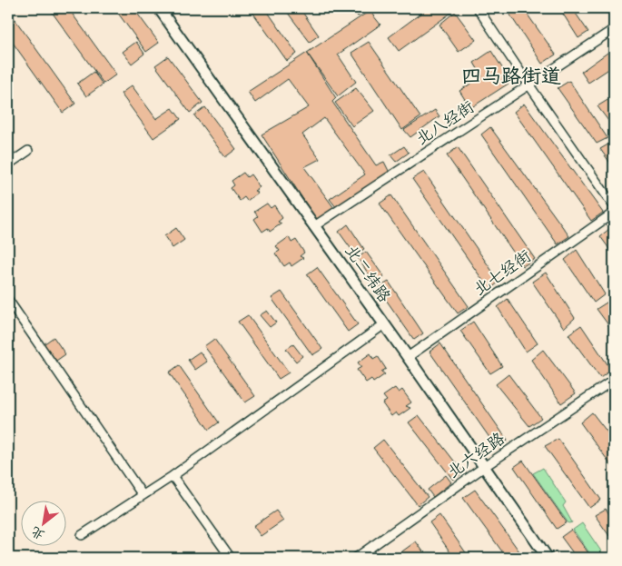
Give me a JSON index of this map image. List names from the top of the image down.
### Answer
{
  "streets": {
    "street": [
      "北八经街",
      "北七经街",
      "北二纬路",
      "北六经路"
    ]
  },
  "crossings": [
    ["北八经街", "北二纬路"],
    ["北七经街", "北二纬路"],
    ["北二纬路", "北六经路"]
  ],
  "districts": ["四马路街道"],
  "north": "bottom left"
}
